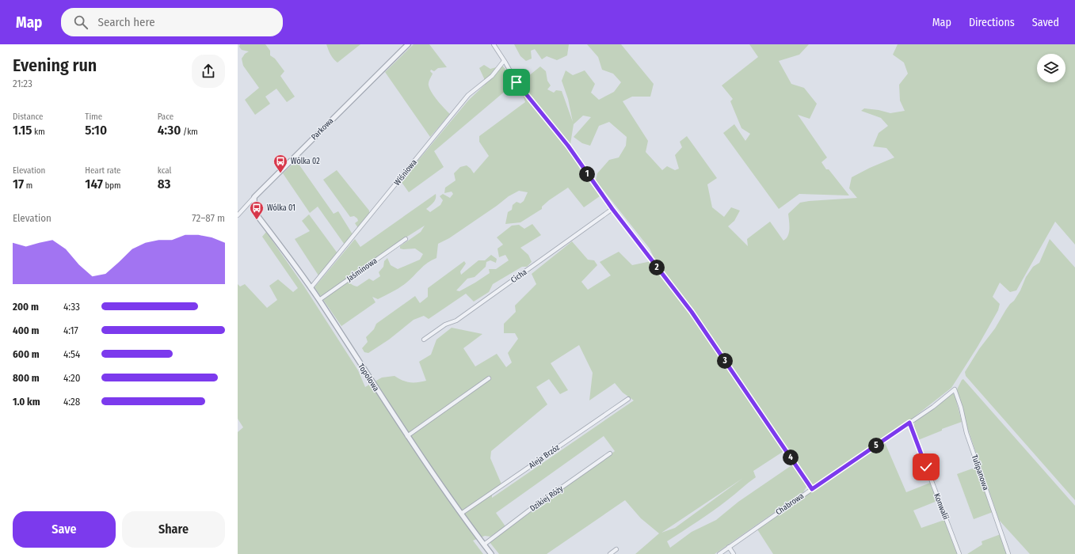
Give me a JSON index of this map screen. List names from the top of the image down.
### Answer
{
  "streets": {
    "street": [
      "Parkowa",
      "Wiśniowa",
      "Jaśminowa",
      "Cicha",
      "Topolowa",
      "Aleja Brzóz",
      "Tulipanowa",
      "Dzikiej Róży",
      "Chabrowa",
      "Konwalii"
    ]
  },
  "crossings": [
    ["Parkowa", "Topolowa"],
    ["Wiśniowa", "Topolowa"],
    ["Jaśminowa", "Topolowa"],
    ["Topolowa", "Aleja Brzóz"],
    ["Topolowa", "Dzikiej Róży"],
    ["Tulipanowa", "Chabrowa"],
    ["Chabrowa", "Konwalii"]
  ],
  "places": {
    "bus stop": ["Wólka 02", "Wólka 01"]
  },
  "page": {
    "header": "Map",
    "search": "Search here",
    "nav": ["Map", "Directions", "Saved"],
    "heading": ["Evening run", "21:23"],
    "stats": [
      ["Distance", "1.15 km"],
      ["Time", "5:10"],
      ["Pace", "4:30 /km"],
      ["Elevation", "17 m"],
      ["Heart rate", "147 bpm"],
      ["kcal", "83"]
    ],
    "pins": [
      "1",
      "2",
      "3",
      "5",
      "4"
    ],
    "chart": ["Elevation", "72–87 m"],
    "list": [
      {
        "name": "200 m",
        "note": "4:33"
      },
      {
        "name": "400 m",
        "note": "4:17"
      },
      {
        "name": "600 m",
        "note": "4:54"
      },
      {
        "name": "800 m",
        "note": "4:20"
      },
      {
        "name": "1.0 km",
        "note": "4:28"
      }
    ],
    "buttons": ["Save", "Share"]
  }
}
